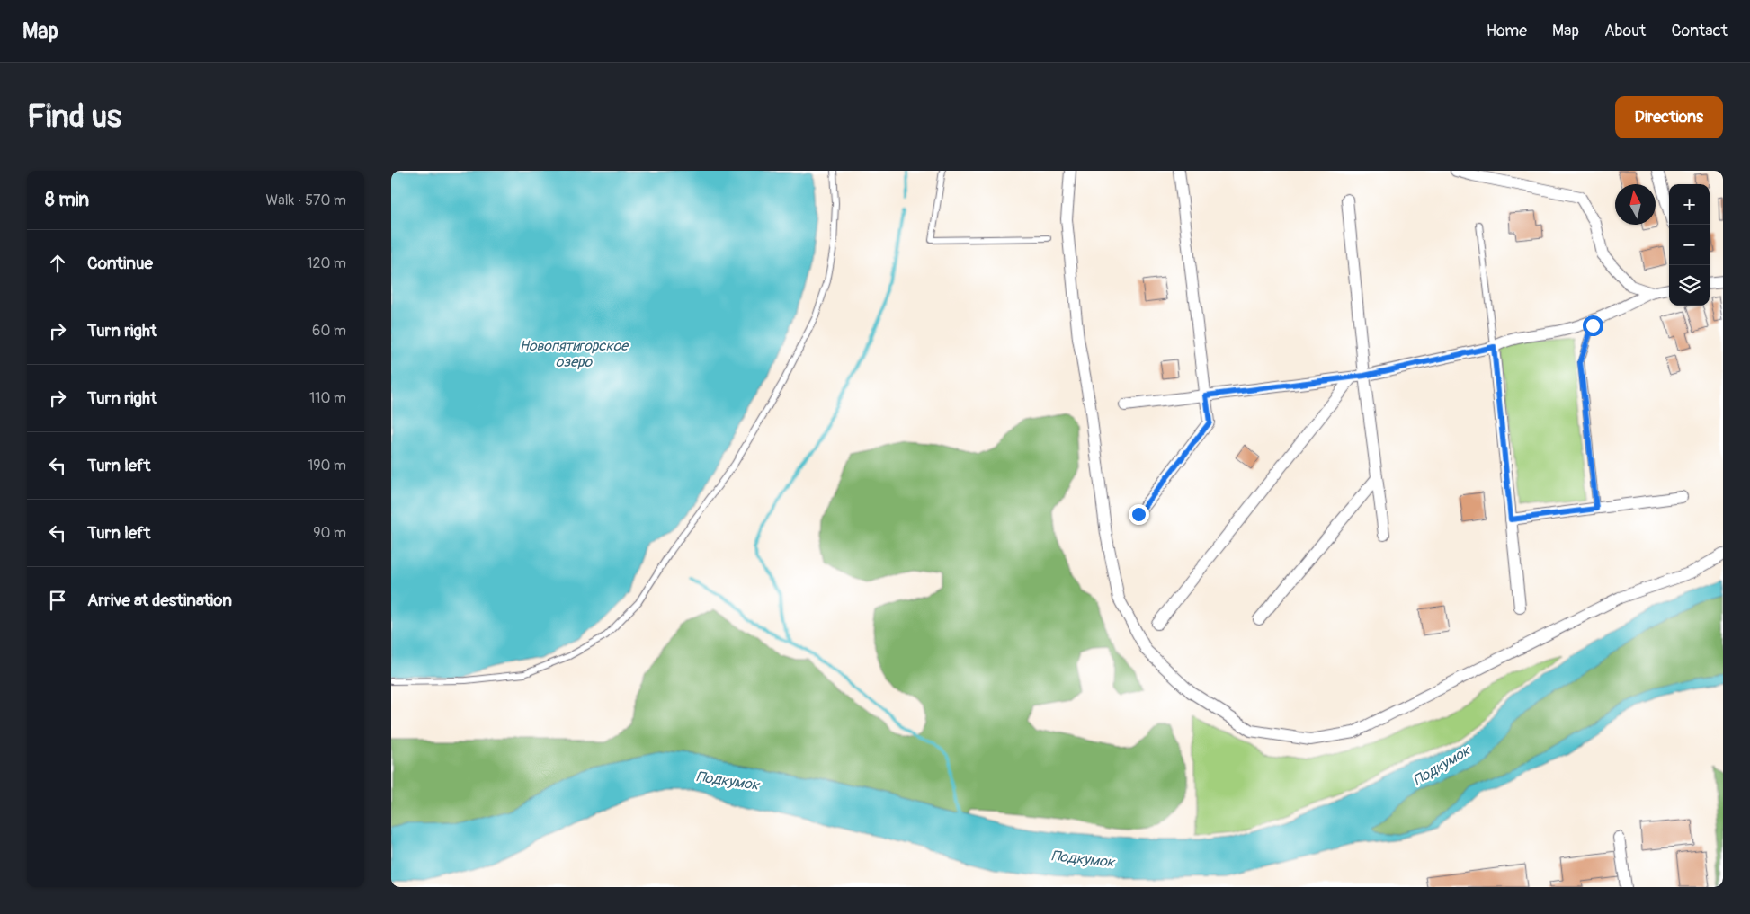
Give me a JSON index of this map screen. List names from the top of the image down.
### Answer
{
  "water": ["Новопятигорское озеро", "Подкумок"],
  "north": "top",
  "page": {
    "header": "Map",
    "nav": [
      "Home",
      "Map",
      "About",
      "Contact"
    ],
    "buttons": "Directions",
    "title": "Find us",
    "heading": ["8 min", "Walk · 570 m"],
    "map_buttons": ["+", "−"],
    "list": [
      ["Continue", "120 m"],
      ["Turn right", "60 m"],
      ["Turn right", "110 m"],
      ["Turn left", "190 m"],
      ["Turn left", "90 m"],
      "Arrive at destination"
    ]
  }
}
